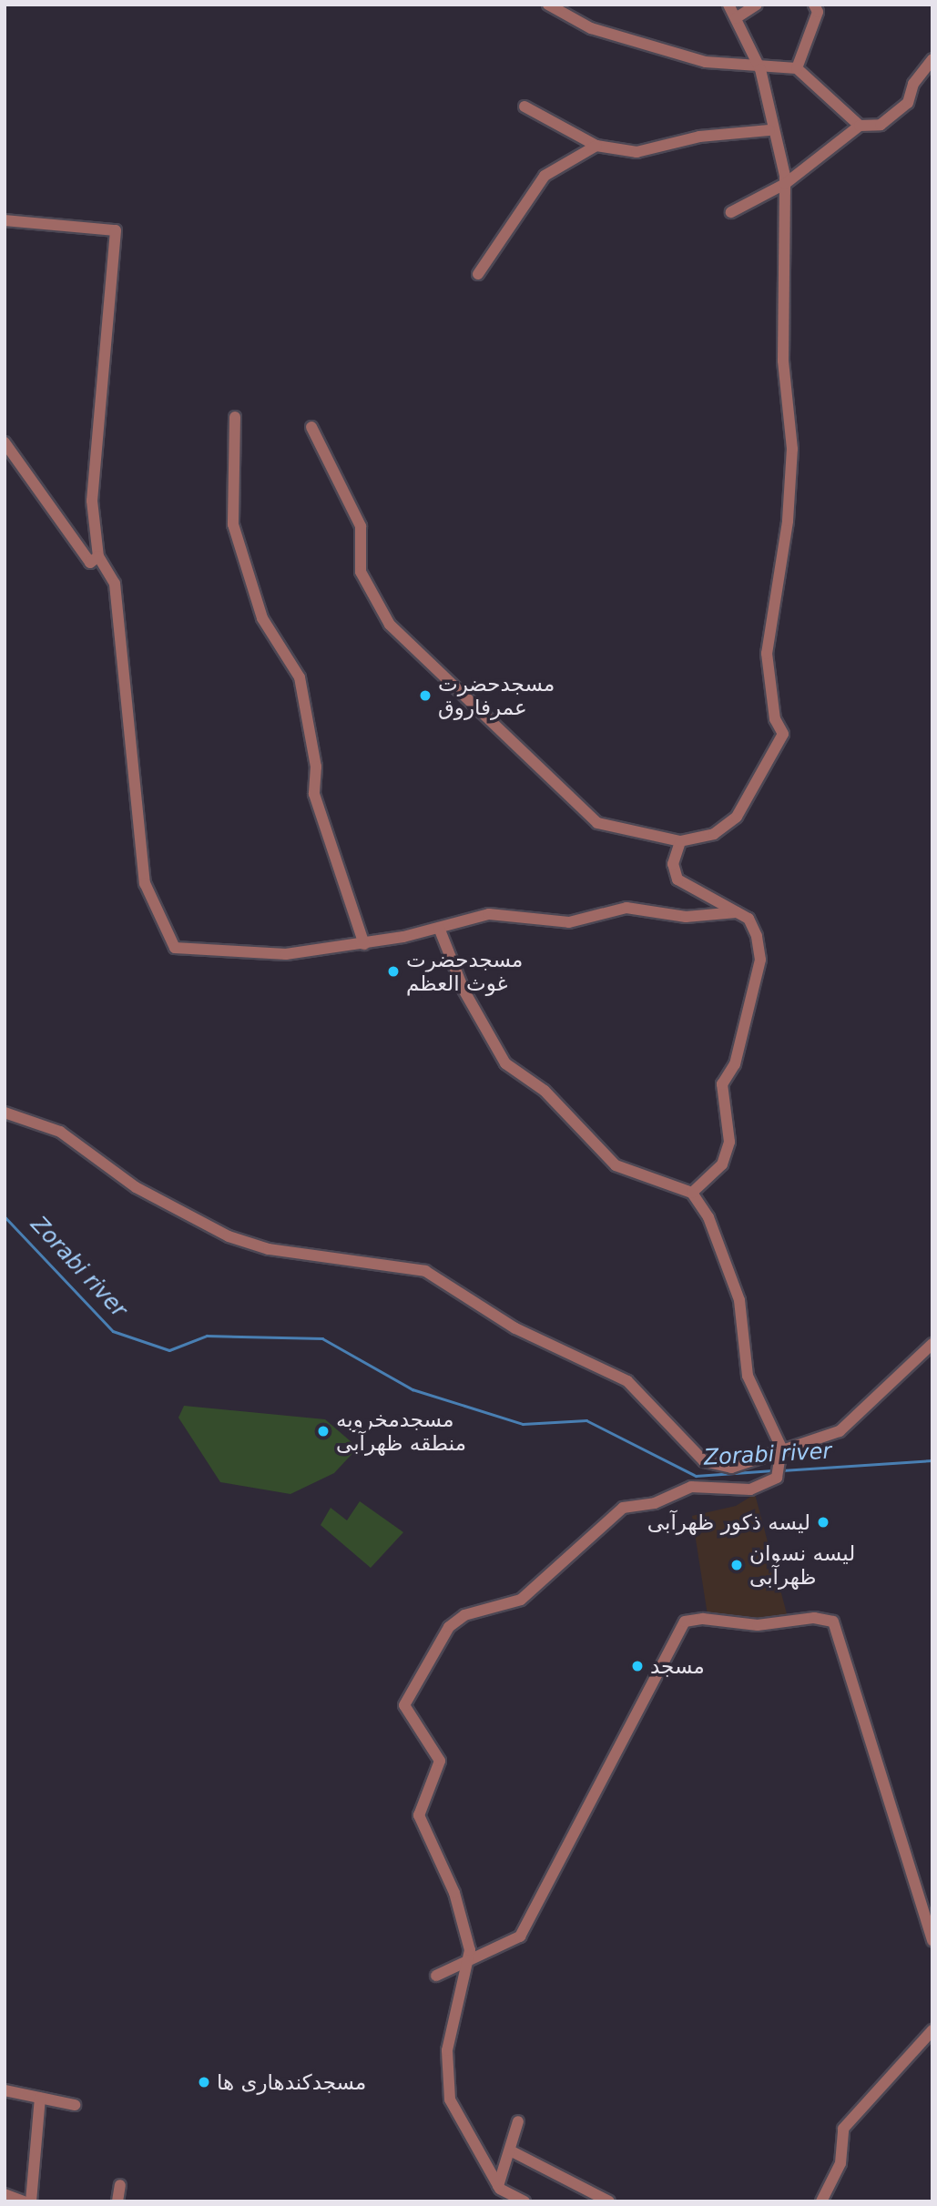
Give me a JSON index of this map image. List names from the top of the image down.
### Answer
{
  "water": ["Zorabi river"],
  "places": [
    "مسجدحضرت عمرفاروق",
    "مسجدحضرت غوث العظم",
    "مسجدمخروبه منطقه ظهرآبی",
    "لیسه ذکور ظهرآبی",
    "لیسه نسوان ظهرآبی",
    "مسجد",
    "مسجدکندهاری ها"
  ]
}
